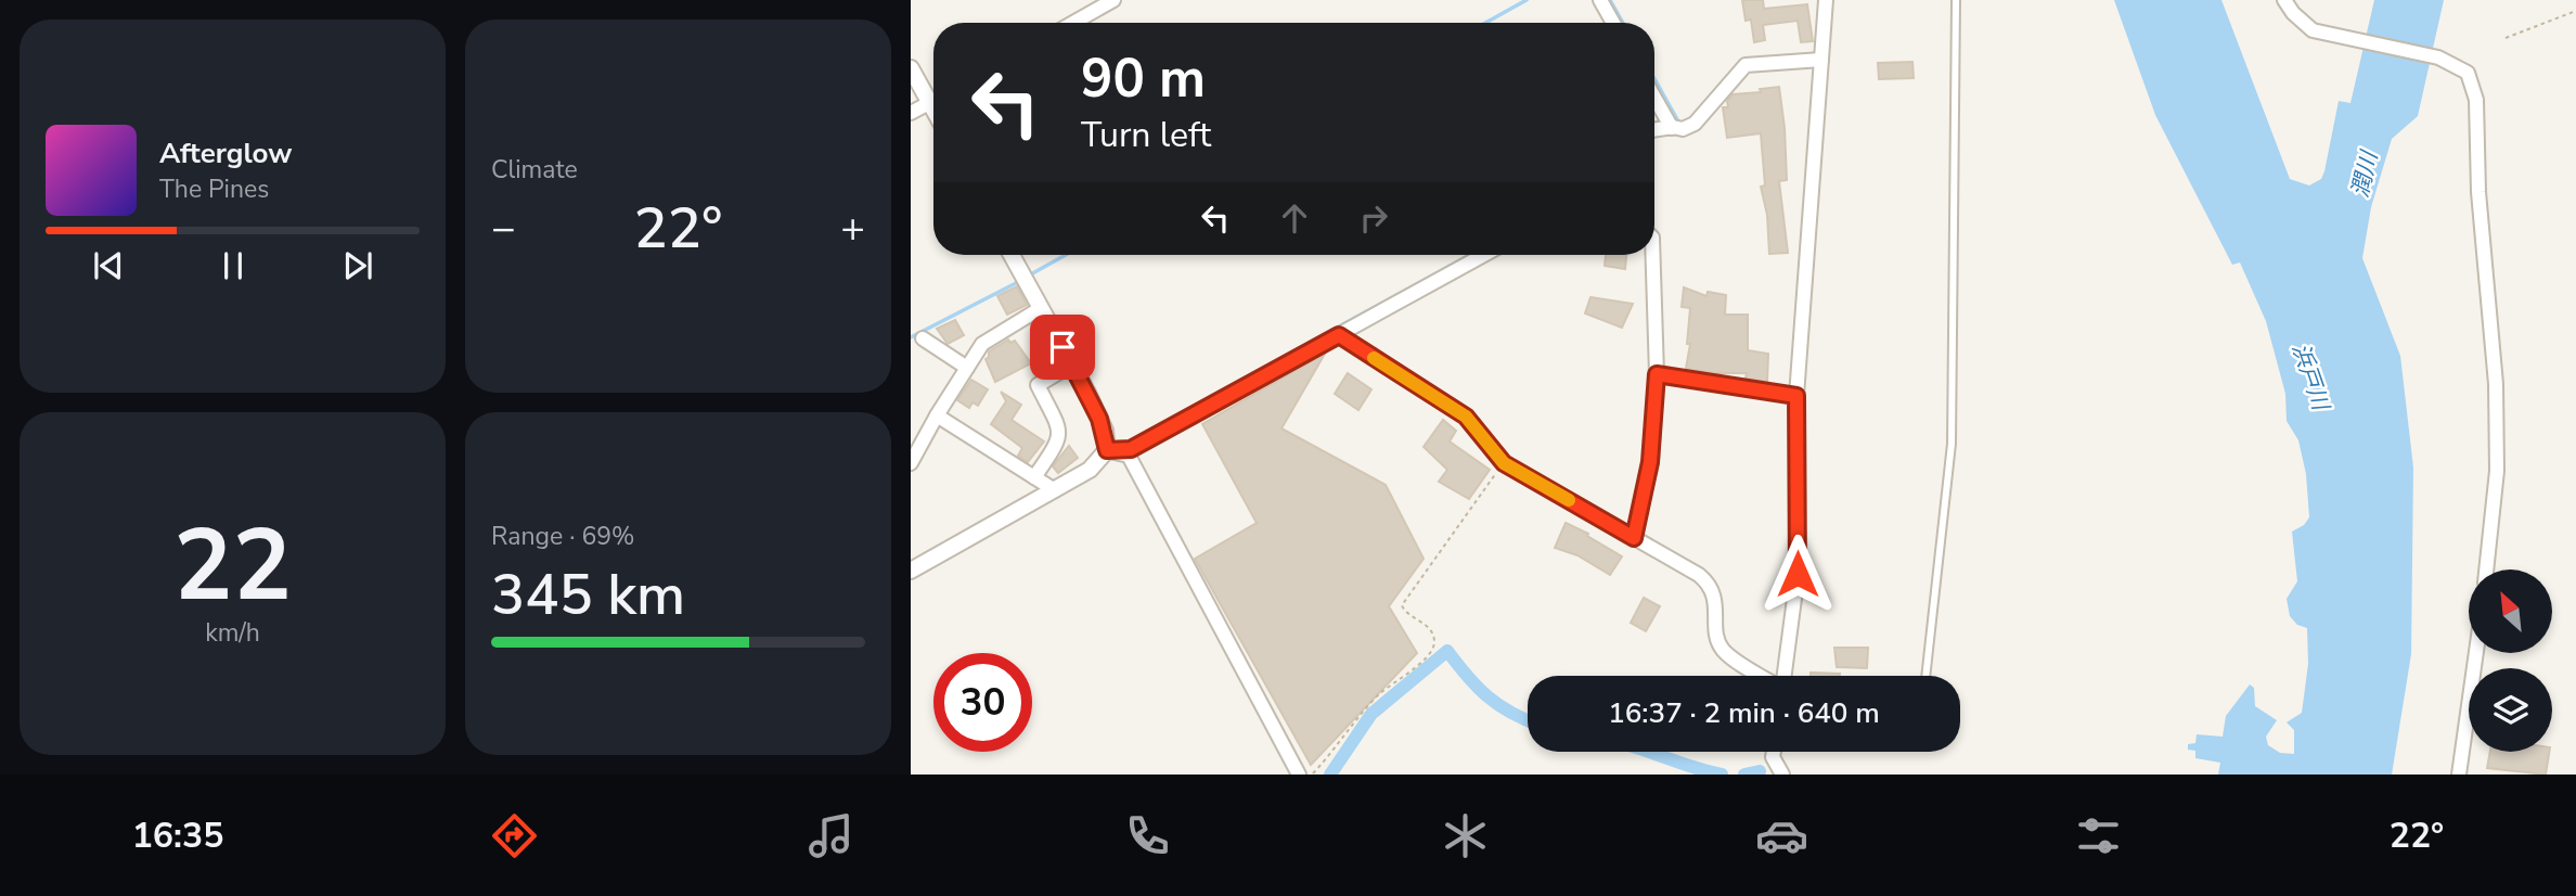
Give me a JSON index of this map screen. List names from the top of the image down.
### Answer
{
  "water": ["潤川", "浜戸川"],
  "north": "top left",
  "page": {
    "tile": [
      "Climate",
      ["22", "km/h"],
      ["Range · 69%", "345 km"]
    ],
    "turn": ["90 m", "Turn left"],
    "song": ["Afterglow", "The Pines"],
    "heat": ["−", "22°", "+"],
    "limit": "30",
    "trip": "16:37 · 2 min · 640 m",
    "tabs": ["16:35", "22°"]
  }
}
